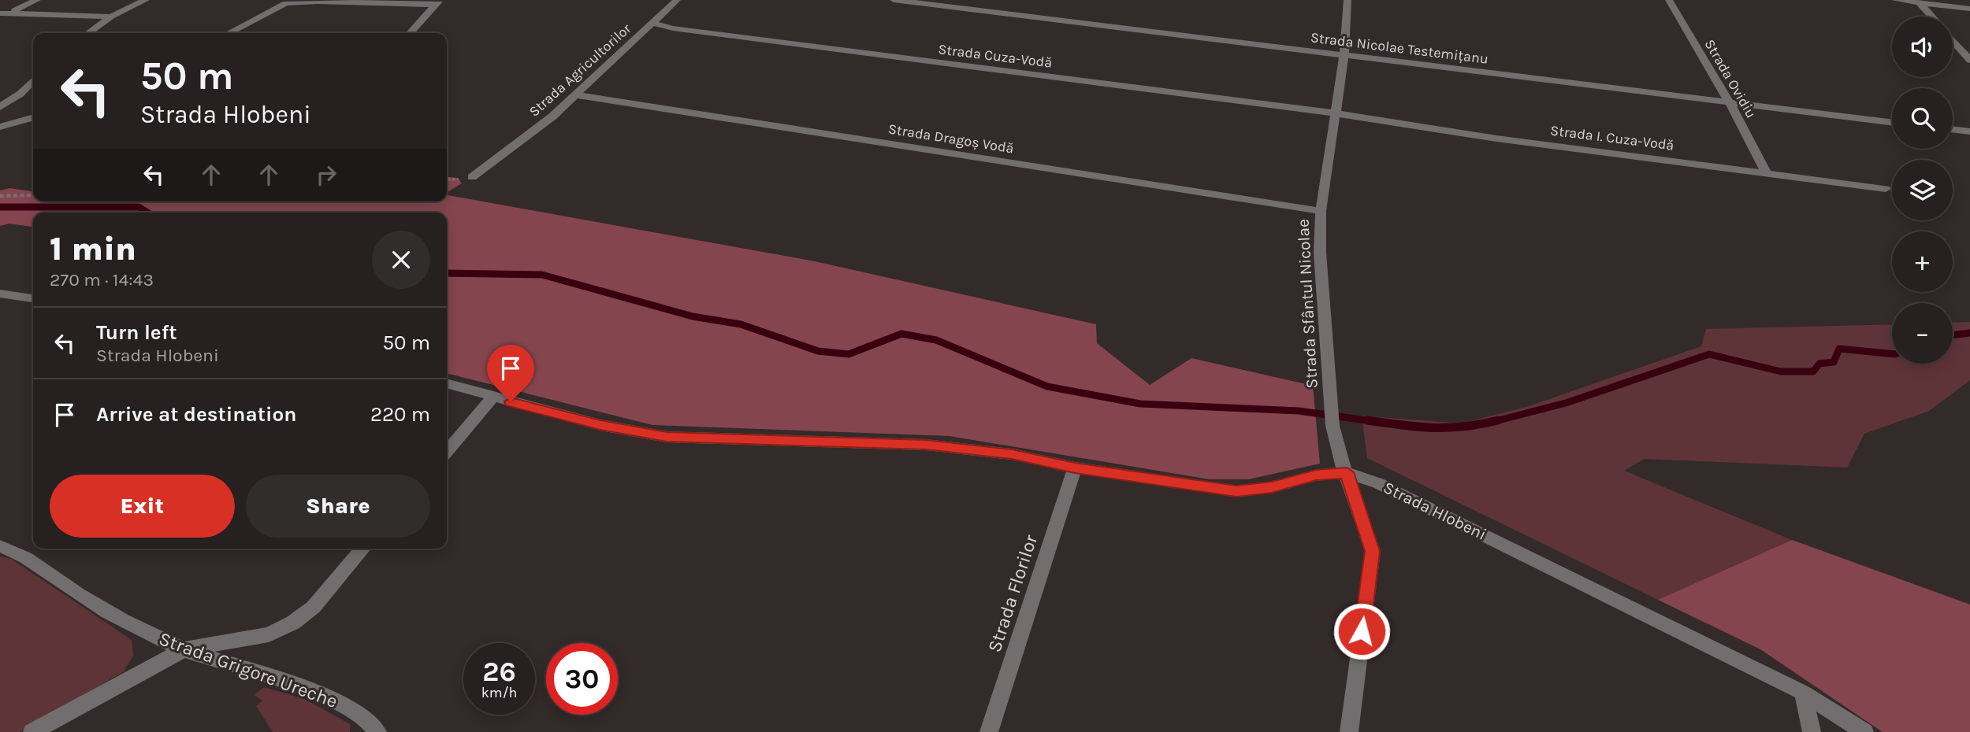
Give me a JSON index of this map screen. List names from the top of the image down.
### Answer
{
  "streets": {
    "street": [
      "Strada Nicolae Testemițanu",
      "Strada Cuza-Vodă",
      "Strada Agricultorilor",
      "Strada Ovidiu",
      "Strada I. Cuza-Vodă",
      "Strada Dragoș Vodă",
      "Strada Sfântul Nicolae",
      "Strada Hlobeni",
      "Strada Florilor",
      "Strada Grigore Ureche"
    ]
  },
  "crossings": [
    ["Strada Nicolae Testemițanu", "Strada Ovidiu"],
    ["Strada Nicolae Testemițanu", "Strada Sfântul Nicolae"],
    ["Strada Cuza-Vodă", "Strada Agricultorilor"],
    ["Strada Cuza-Vodă", "Strada I. Cuza-Vodă"],
    ["Strada Cuza-Vodă", "Strada Sfântul Nicolae"],
    ["Strada Agricultorilor", "Strada Dragoș Vodă"],
    ["Strada Ovidiu", "Strada I. Cuza-Vodă"],
    ["Strada I. Cuza-Vodă", "Strada Sfântul Nicolae"],
    ["Strada Dragoș Vodă", "Strada Sfântul Nicolae"],
    ["Strada Sfântul Nicolae", "Strada Hlobeni"],
    ["Strada Hlobeni", "Strada Florilor"]
  ],
  "page": {
    "map_buttons": ["+", "−"],
    "turn": ["50 m", "Strada Hlobeni"],
    "heading": ["1 min", "270 m · 14:43"],
    "list": [
      {
        "name": "Turn left",
        "note": "Strada Hlobeni",
        "value": "50 m"
      },
      {
        "name": "Arrive at destination",
        "value": "220 m"
      }
    ],
    "buttons": ["Exit", "Share"],
    "speed": "26 km/h",
    "limit": "30"
  }
}
